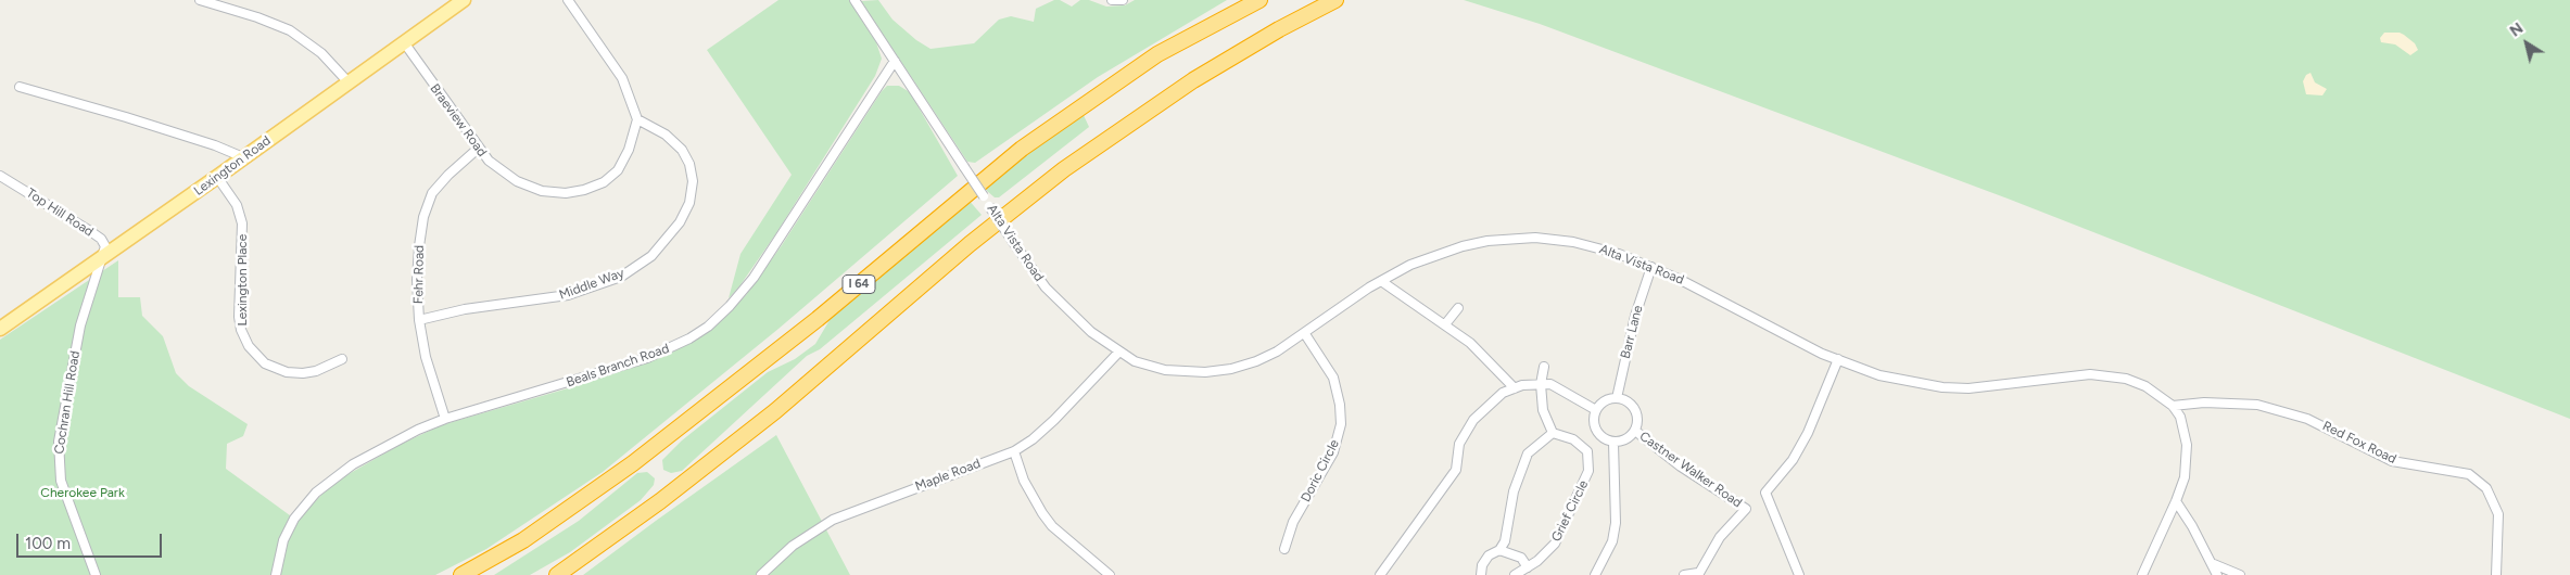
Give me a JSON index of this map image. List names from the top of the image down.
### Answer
{
  "streets": {
    "highway": ["I 64"],
    "main road": ["Lexington Road"],
    "street": [
      "Braeview Road",
      "Top Hill Road",
      "Alta Vista Road",
      "Fehr Road",
      "Lexington Place",
      "Middle Way",
      "Barr Lane",
      "Beals Branch Road",
      "Cochran Hill Road",
      "Red Fox Road",
      "Castner Walker Road",
      "Doric Circle",
      "Maple Road",
      "Grief Circle"
    ]
  },
  "crossings": [
    ["Braeview Road", "Lexington Road"],
    ["Braeview Road", "Fehr Road"],
    ["Braeview Road", "Middle Way"],
    ["Lexington Road", "Top Hill Road"],
    ["Lexington Road", "Lexington Place"],
    ["Lexington Road", "Cochran Hill Road"],
    ["Top Hill Road", "Cochran Hill Road"],
    ["Alta Vista Road", "Barr Lane"],
    ["Alta Vista Road", "Beals Branch Road"],
    ["Alta Vista Road", "Red Fox Road"],
    ["Alta Vista Road", "Doric Circle"],
    ["Alta Vista Road", "Maple Road"],
    ["Fehr Road", "Middle Way"],
    ["Fehr Road", "Beals Branch Road"],
    ["Barr Lane", "Castner Walker Road"]
  ],
  "parks": ["Cherokee Park"],
  "scale_bar": "100 m",
  "north": "top left"
}
